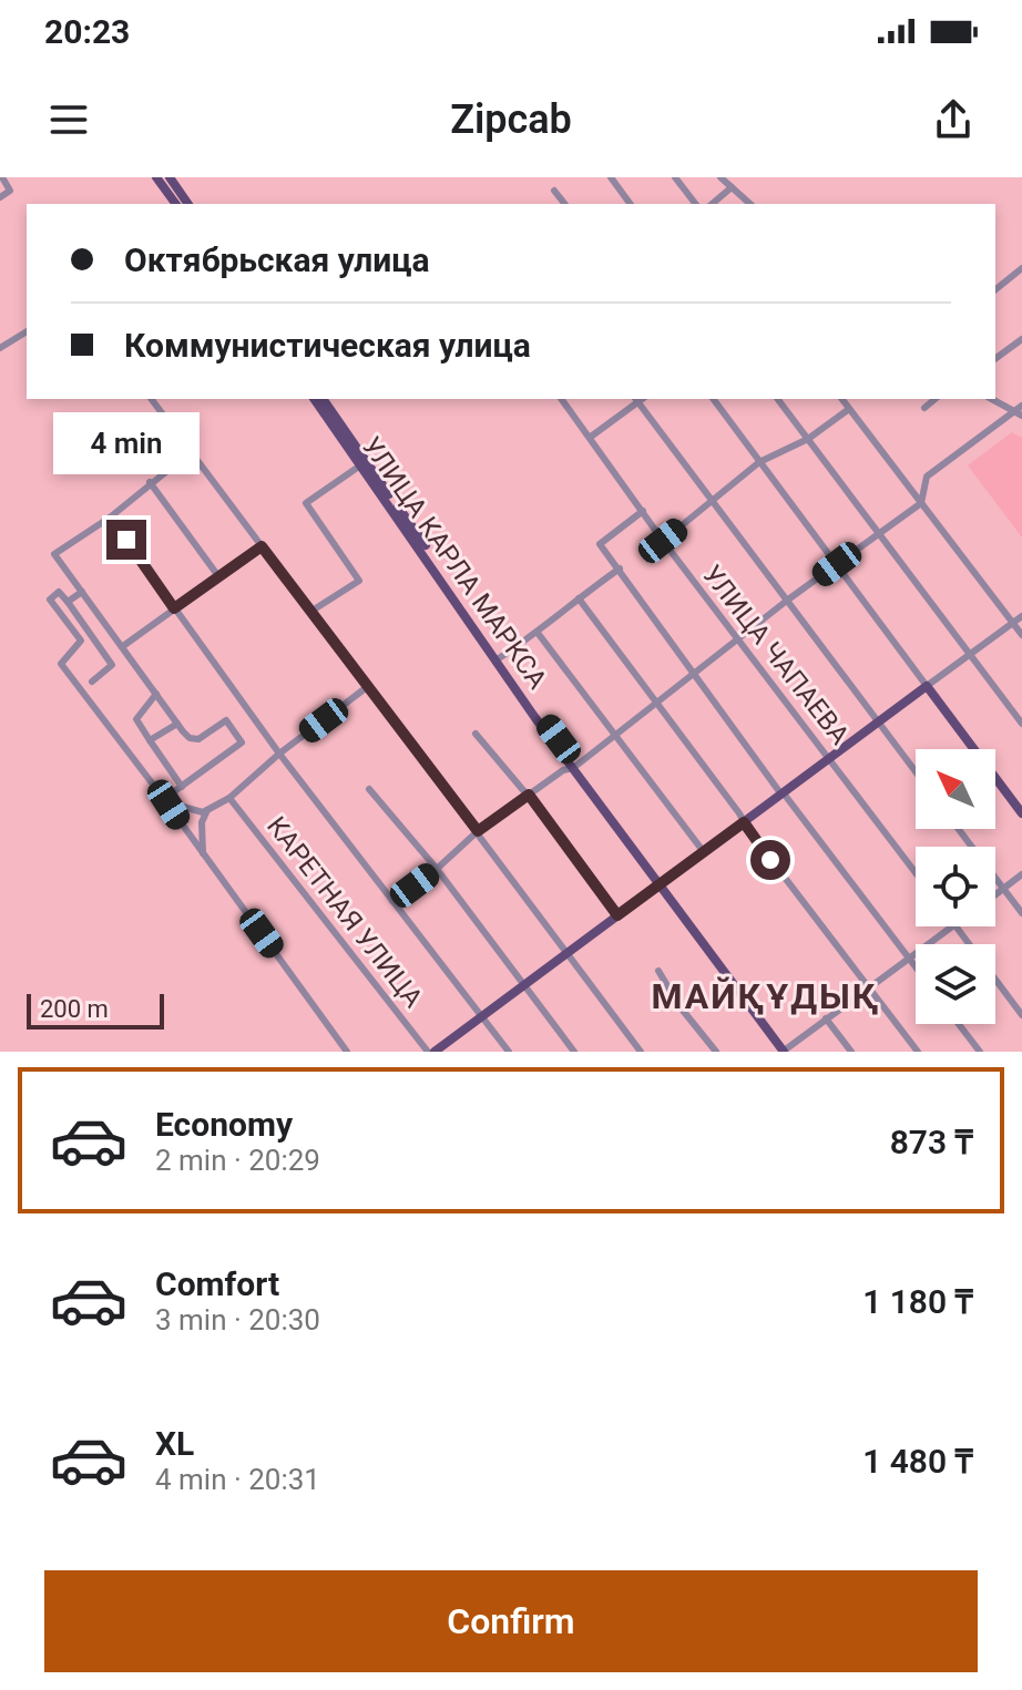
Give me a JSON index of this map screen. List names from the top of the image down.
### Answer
{
  "streets": {
    "main road": ["УЛИЦА КАРЛА МАРКСА"],
    "street": ["УЛИЦА ЧАПАЕВА", "КАРЕТНАЯ УЛИЦА"]
  },
  "districts": ["МАЙҚҰДЫҚ"],
  "scale_bar": "200 m",
  "north": "top left",
  "page": {
    "status": "20:23",
    "header": "Zipcab",
    "banner": ["Октябрьская улица", "Коммунистическая улица"],
    "bubble": "4 min",
    "scale": "200 m",
    "list": [
      {
        "name": "Economy",
        "note": "2 min · 20:29",
        "value": "873 ₸"
      },
      {
        "name": "Comfort",
        "note": "3 min · 20:30",
        "value": "1 180 ₸"
      },
      {
        "name": "XL",
        "note": "4 min · 20:31",
        "value": "1 480 ₸"
      }
    ],
    "buttons": "Confirm"
  }
}
